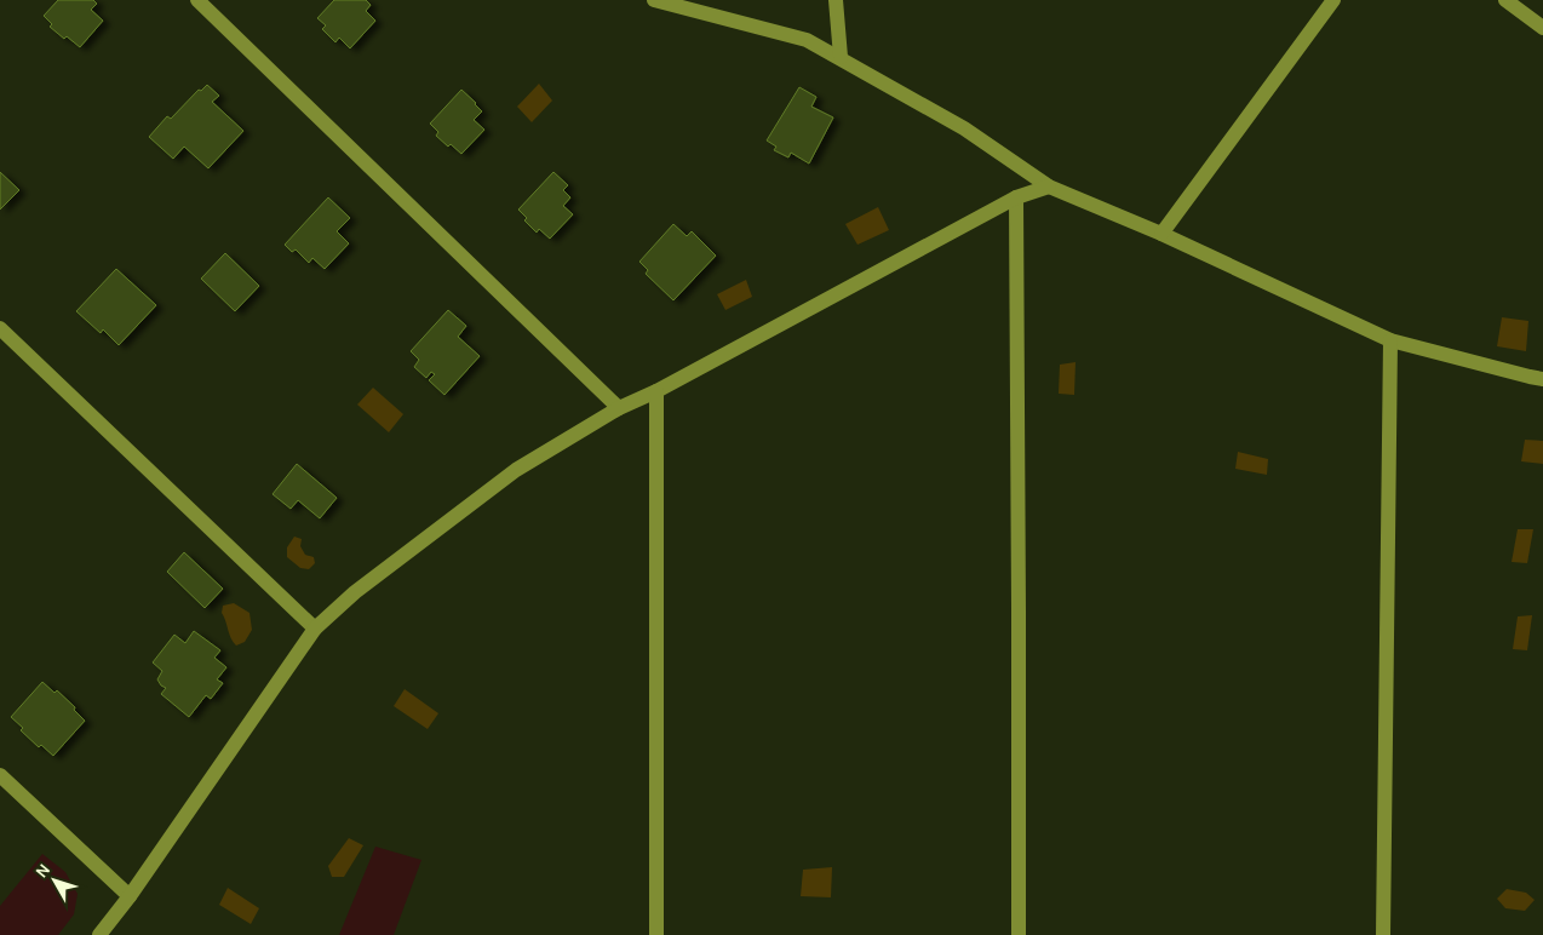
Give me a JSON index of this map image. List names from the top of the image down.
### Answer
{
  "north": "top left"
}
